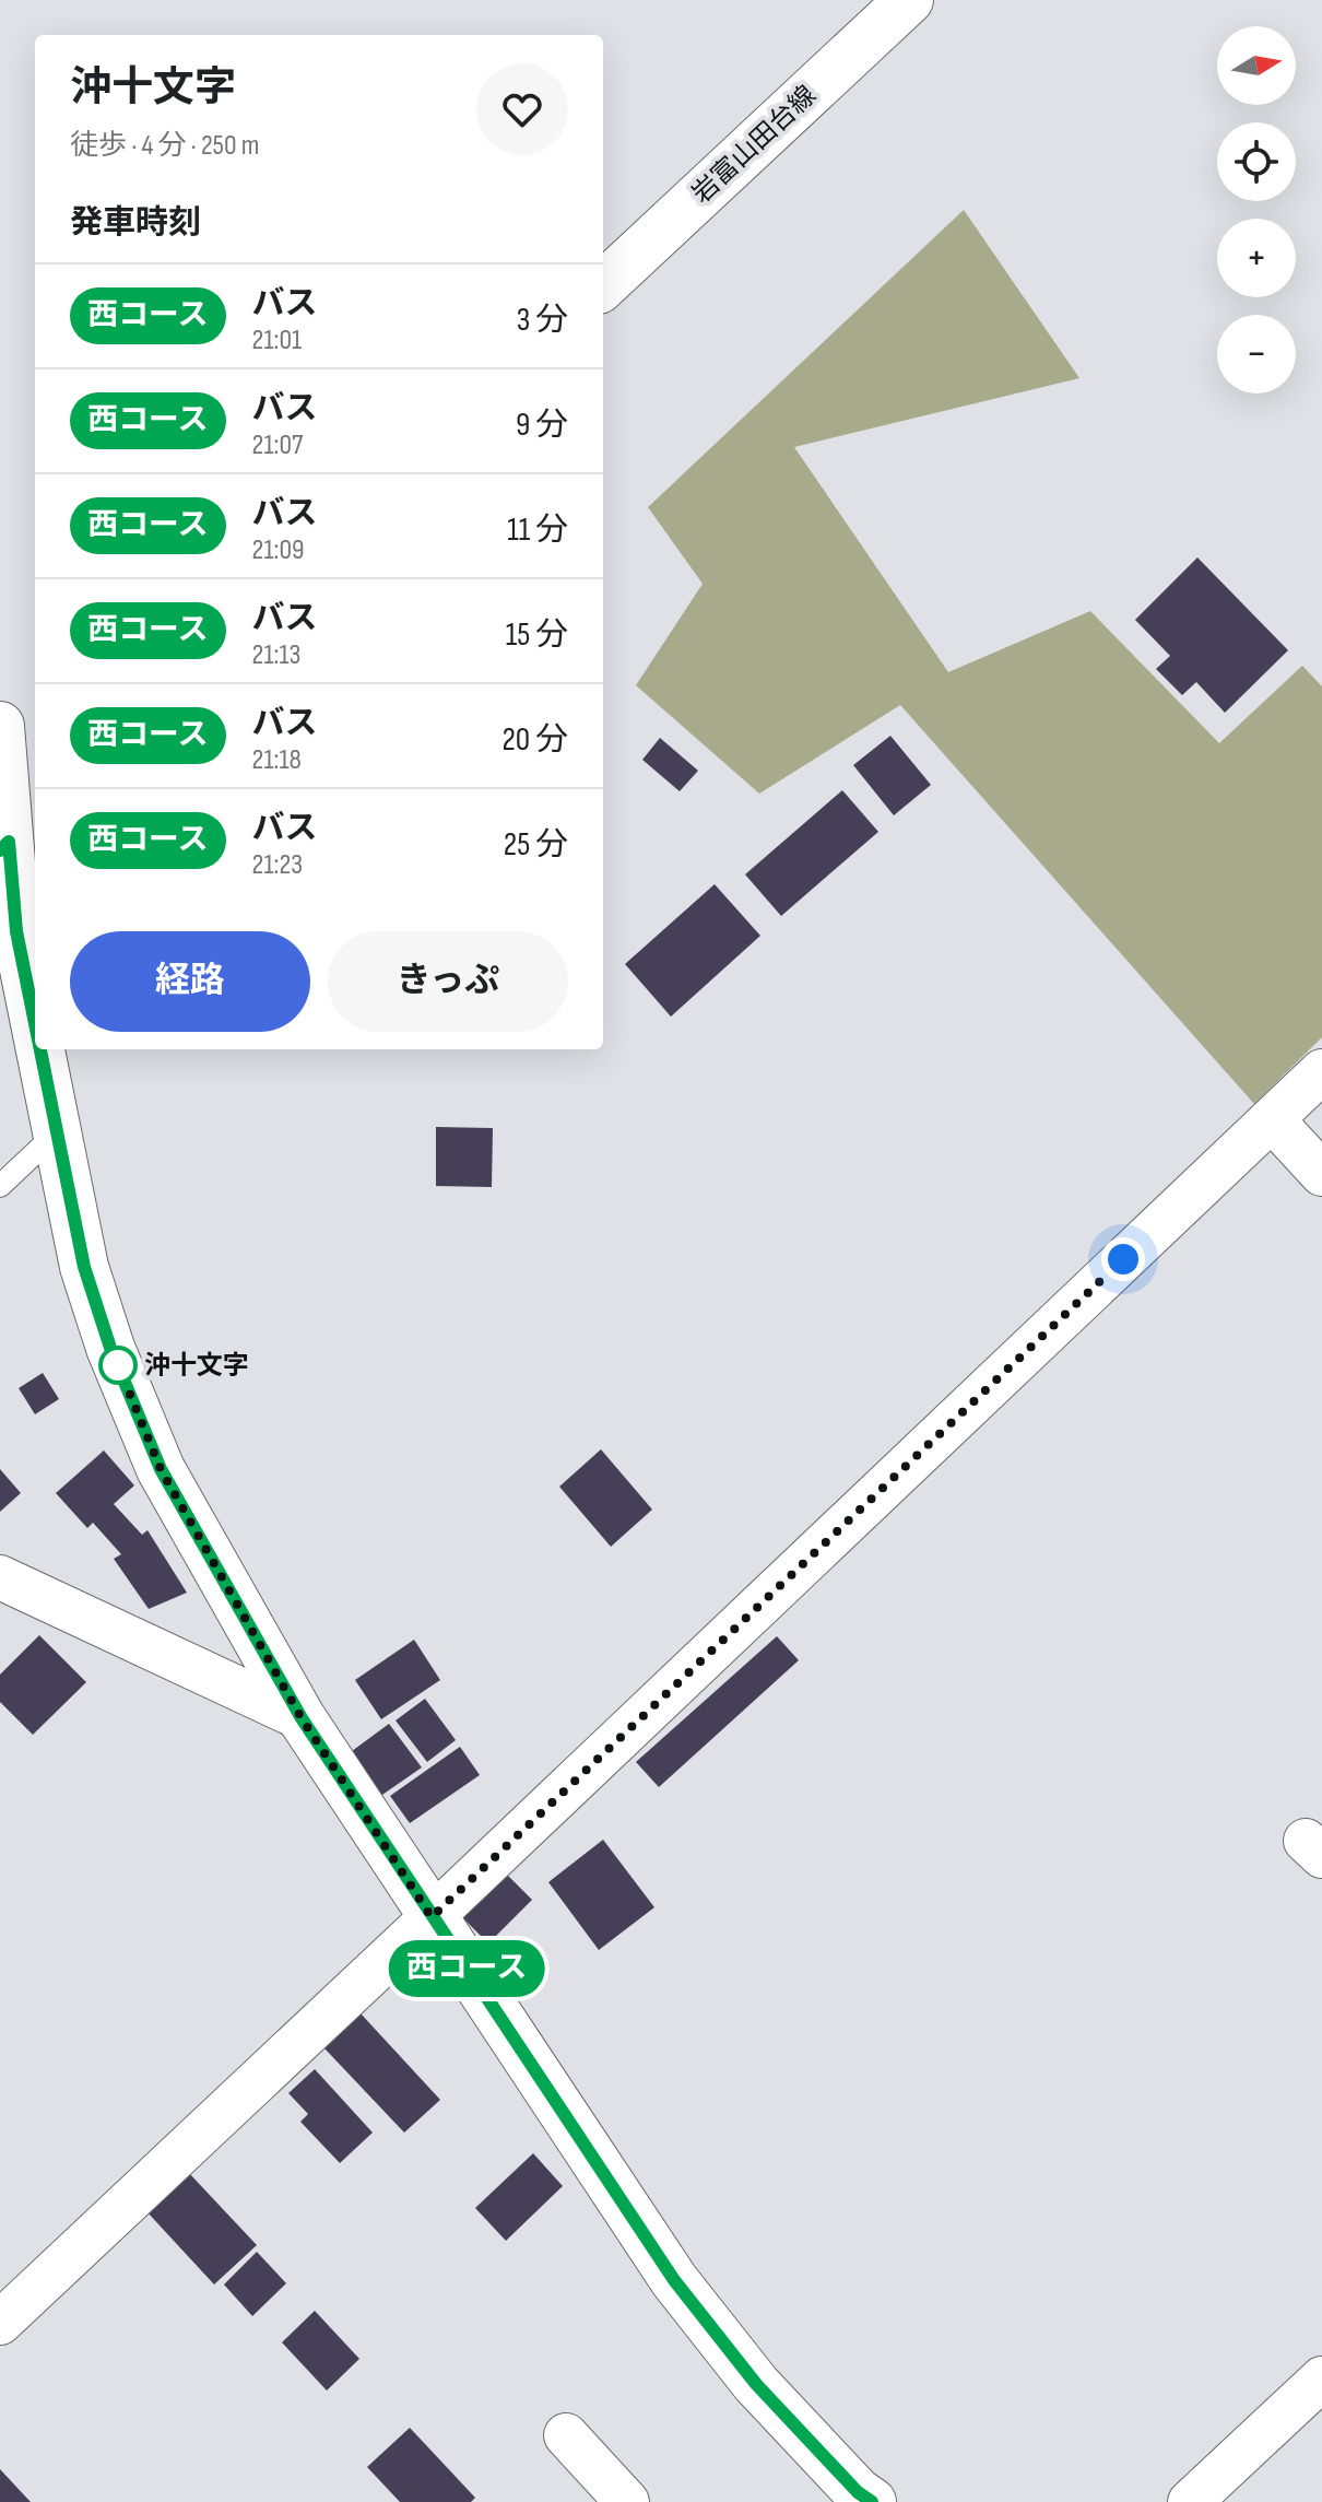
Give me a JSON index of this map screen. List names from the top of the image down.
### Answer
{
  "streets": {
    "street": ["岩富山田台線"]
  },
  "places": ["沖十文字"],
  "lines": ["bus line 西コース"],
  "north": "right",
  "page": {
    "on_map": "西コース",
    "map_buttons": ["+", "−"],
    "heading": [
      ["沖十文字", "徒歩 · 4 分 · 250 m"],
      "発車時刻"
    ],
    "list": [
      {
        "mark": "西コース",
        "name": "バス",
        "note": "21:01",
        "value": "3 分"
      },
      {
        "mark": "西コース",
        "name": "バス",
        "note": "21:07",
        "value": "9 分"
      },
      {
        "mark": "西コース",
        "name": "バス",
        "note": "21:09",
        "value": "11 分"
      },
      {
        "mark": "西コース",
        "name": "バス",
        "note": "21:13",
        "value": "15 分"
      },
      {
        "mark": "西コース",
        "name": "バス",
        "note": "21:18",
        "value": "20 分"
      },
      {
        "mark": "西コース",
        "name": "バス",
        "note": "21:23",
        "value": "25 分"
      }
    ],
    "buttons": ["経路", "きっぷ"]
  }
}
